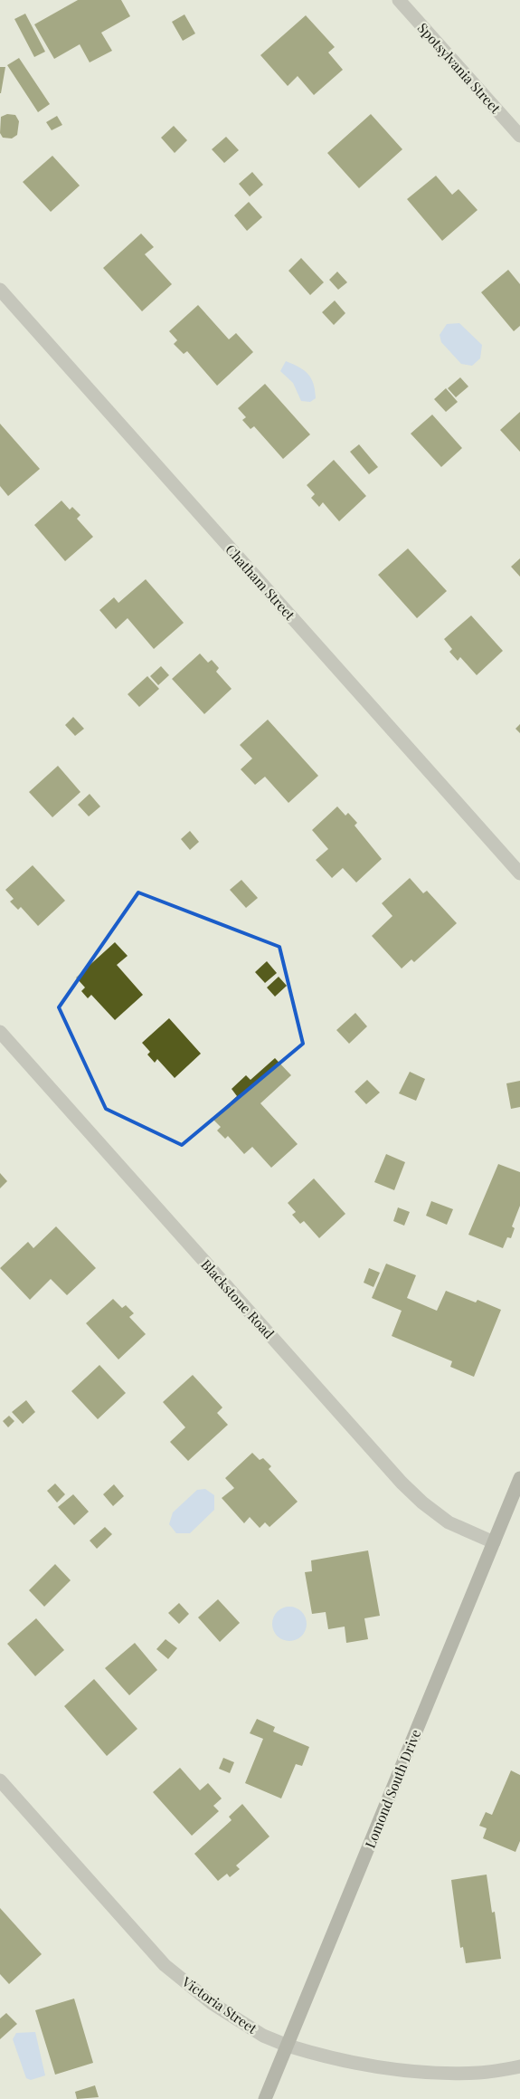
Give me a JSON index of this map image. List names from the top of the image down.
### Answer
{
  "streets": {
    "main road": ["Lomond South Drive"],
    "street": [
      "Spotsylvania Street",
      "Chatham Street",
      "Blackstone Road",
      "Victoria Street"
    ]
  },
  "crossings": [
    ["Blackstone Road", "Lomond South Drive"],
    ["Lomond South Drive", "Victoria Street"]
  ]
}
